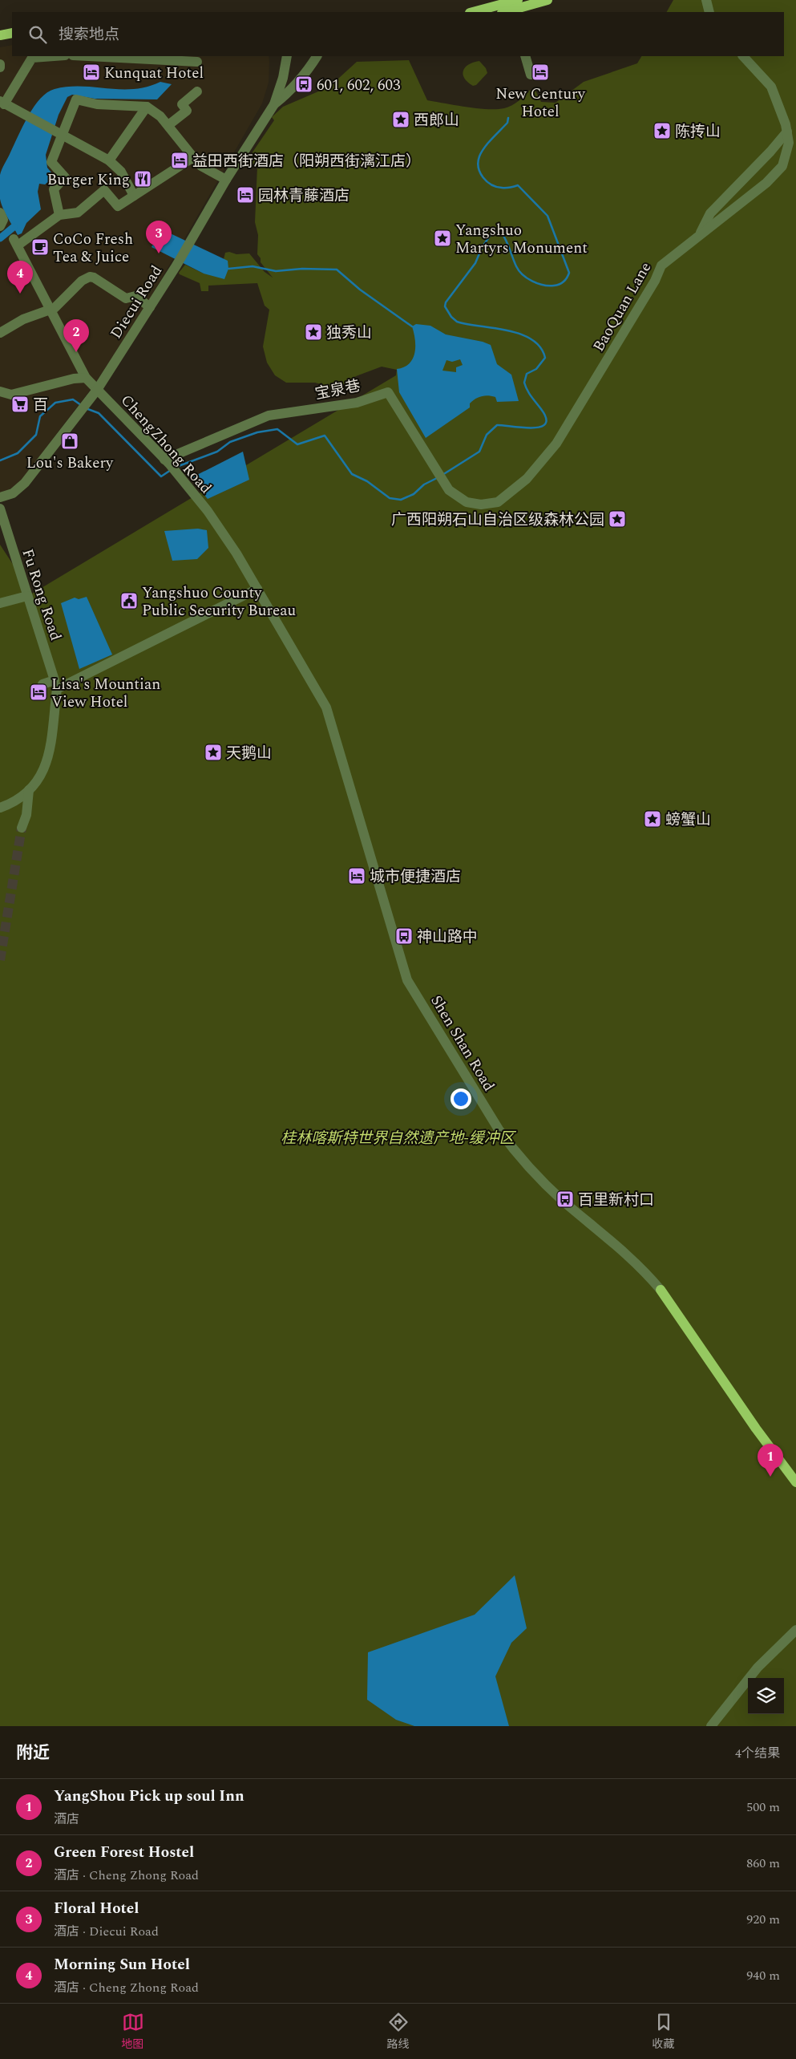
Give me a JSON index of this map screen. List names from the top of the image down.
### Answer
{
  "streets": {
    "street": [
      "Diecui Road",
      "BaoQuan Lane",
      "宝泉巷",
      "ChengZhong Road",
      "Fu Rong Road",
      "Shen Shan Road"
    ]
  },
  "crossings": [
    ["Diecui Road", "ChengZhong Road"],
    ["BaoQuan Lane", "宝泉巷"],
    ["宝泉巷", "ChengZhong Road"],
    ["ChengZhong Road", "Shen Shan Road"]
  ],
  "parks": ["桂林喀斯特世界自然遗产地-缓冲区"],
  "places": {
    "hotel": [
      "Kunquat Hotel",
      "New Century Hotel",
      "益田西街酒店（阳朔西街漓江店）",
      "园林青藤酒店",
      "Lisa's Mountian View Hotel",
      "城市便捷酒店"
    ],
    "bus stop": ["601, 602, 603", "神山路中", "百里新村口"],
    "place": [
      "西郎山",
      "陈抟山",
      "Yangshuo Martyrs Monument",
      "独秀山",
      "广西阳朔石山自治区级森林公园",
      "天鹅山",
      "螃蟹山"
    ],
    "restaurant": ["Burger King"],
    "cafe": ["CoCo Fresh Tea & Juice"],
    "supermarket": ["百"],
    "shop": ["Lou's Bakery"],
    "public building": ["Yangshuo County Public Security Bureau"]
  },
  "page": {
    "search": "搜索地点",
    "pins": [
      "3",
      "4",
      "2",
      "1"
    ],
    "heading": ["附近", "4个结果"],
    "list": [
      {
        "mark": "1",
        "name": "YangShou Pick up soul Inn",
        "note": "酒店",
        "value": "500 m"
      },
      {
        "mark": "2",
        "name": "Green Forest Hostel",
        "note": "酒店 · Cheng Zhong Road",
        "value": "860 m"
      },
      {
        "mark": "3",
        "name": "Floral Hotel",
        "note": "酒店 · Diecui Road",
        "value": "920 m"
      },
      {
        "mark": "4",
        "name": "Morning Sun Hotel",
        "note": "酒店 · Cheng Zhong Road",
        "value": "940 m"
      }
    ],
    "nav": ["地图", "路线", "收藏"]
  }
}
